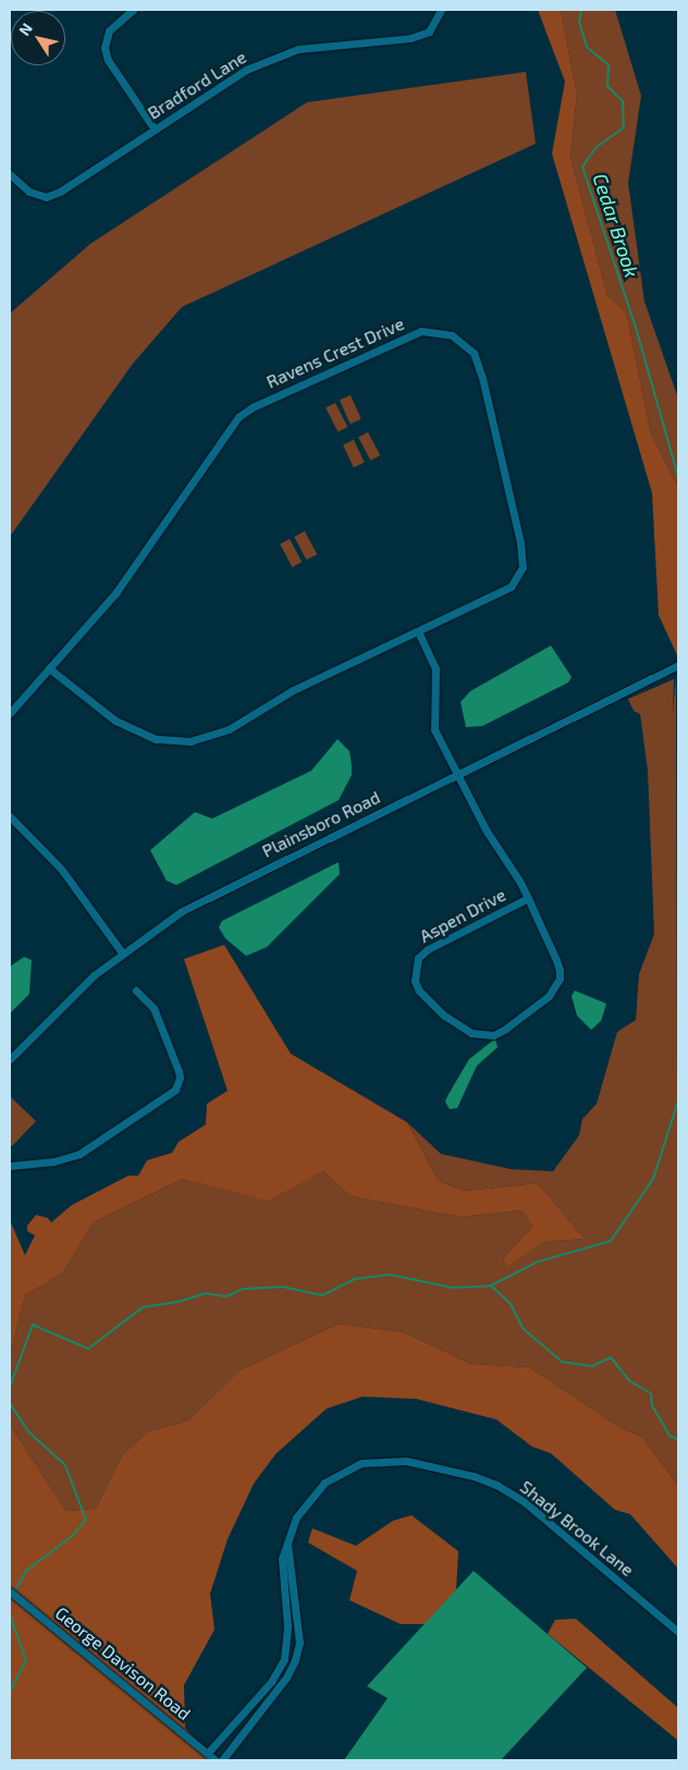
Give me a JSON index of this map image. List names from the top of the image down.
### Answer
{
  "streets": {
    "street": [
      "Bradford Lane",
      "Ravens Crest Drive",
      "Plainsboro Road",
      "Aspen Drive",
      "Shady Brook Lane",
      "George Davison Road"
    ]
  },
  "crossings": [
    ["Plainsboro Road", "Aspen Drive"],
    ["Shady Brook Lane", "George Davison Road"]
  ],
  "water": ["Cedar Brook"],
  "north": "top left"
}
